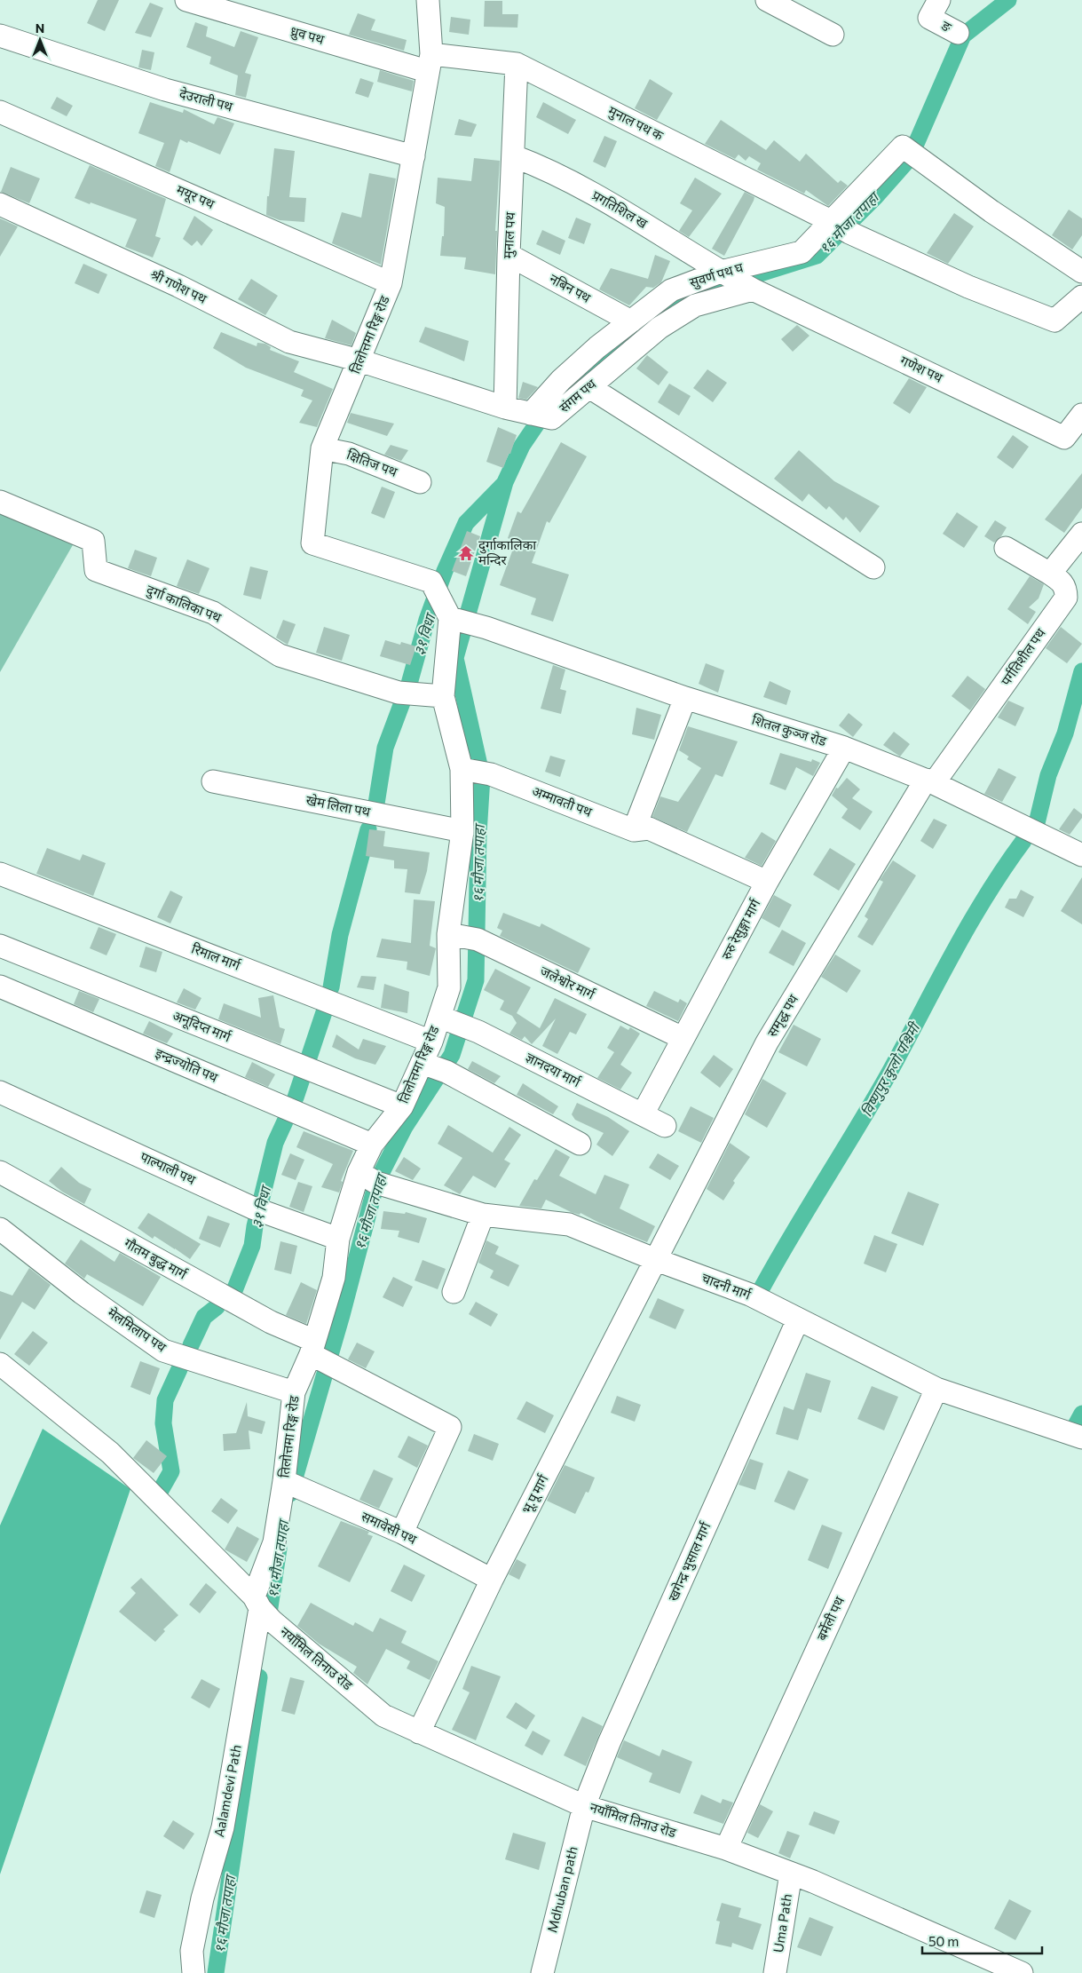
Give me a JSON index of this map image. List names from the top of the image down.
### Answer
{
  "streets": {
    "street": [
      "ङ",
      "ध्रुव पथ",
      "देउराली पथ",
      "मुनाल पथ क",
      "मयूर पथ",
      "प्रगतिशिल ख",
      "मुनाल पथ",
      "सुवर्ण पथ घ",
      "श्री गणेश पथ",
      "नबिन पथ",
      "तिलोत्तमा रिङ्ग रोड",
      "गणेश पथ",
      "संगम पथ",
      "क्षितिज पथ",
      "दुर्गा कालिका पथ",
      "पर्गतिशील पथ",
      "शितल कुञ्ज रोड",
      "अम्मावती पथ",
      "खेम लिला पथ",
      "रुरु रेसुङ्गा मार्ग",
      "रिमाल मार्ग",
      "जलेश्वोर मार्ग",
      "समृद्ध पथ",
      "अनूदिप्त मार्ग",
      "इन्द्रज्योति पथ",
      "ज्ञानदया मार्ग",
      "पाल्पाली पथ",
      "गौतम बुद्ध मार्ग",
      "चादनी मार्ग",
      "मेलमिलाप पथ",
      "भू.पू मार्ग",
      "समावेसी पथ",
      "खगेन्द्र भुसाल मार्ग",
      "बर्मेली पथ",
      "नयाँमिल तिनाउ रोड",
      "Aalamdevi Path",
      "Mdhuban path",
      "Uma Path"
    ]
  },
  "crossings": [
    ["ध्रुव पथ", "मुनाल पथ क"],
    ["ध्रुव पथ", "तिलोत्तमा रिङ्ग रोड"],
    ["देउराली पथ", "तिलोत्तमा रिङ्ग रोड"],
    ["मुनाल पथ क", "मुनाल पथ"],
    ["मुनाल पथ क", "सुवर्ण पथ घ"],
    ["मुनाल पथ क", "तिलोत्तमा रिङ्ग रोड"],
    ["मयूर पथ", "तिलोत्तमा रिङ्ग रोड"],
    ["प्रगतिशिल ख", "मुनाल पथ"],
    ["प्रगतिशिल ख", "सुवर्ण पथ घ"],
    ["प्रगतिशिल ख", "गणेश पथ"],
    ["प्रगतिशिल ख", "संगम पथ"],
    ["मुनाल पथ", "नबिन पथ"],
    ["सुवर्ण पथ घ", "नबिन पथ"],
    ["सुवर्ण पथ घ", "संगम पथ"],
    ["श्री गणेश पथ", "तिलोत्तमा रिङ्ग रोड"],
    ["तिलोत्तमा रिङ्ग रोड", "क्षितिज पथ"],
    ["तिलोत्तमा रिङ्ग रोड", "दुर्गा कालिका पथ"],
    ["तिलोत्तमा रिङ्ग रोड", "शितल कुञ्ज रोड"],
    ["तिलोत्तमा रिङ्ग रोड", "अम्मावती पथ"],
    ["तिलोत्तमा रिङ्ग रोड", "खेम लिला पथ"],
    ["तिलोत्तमा रिङ्ग रोड", "रिमाल मार्ग"],
    ["तिलोत्तमा रिङ्ग रोड", "जलेश्वोर मार्ग"],
    ["तिलोत्तमा रिङ्ग रोड", "अनूदिप्त मार्ग"],
    ["तिलोत्तमा रिङ्ग रोड", "इन्द्रज्योति पथ"],
    ["तिलोत्तमा रिङ्ग रोड", "ज्ञानदया मार्ग"],
    ["तिलोत्तमा रिङ्ग रोड", "पाल्पाली पथ"],
    ["तिलोत्तमा रिङ्ग रोड", "गौतम बुद्ध मार्ग"],
    ["तिलोत्तमा रिङ्ग रोड", "चादनी मार्ग"],
    ["तिलोत्तमा रिङ्ग रोड", "मेलमिलाप पथ"],
    ["तिलोत्तमा रिङ्ग रोड", "समावेसी पथ"],
    ["तिलोत्तमा रिङ्ग रोड", "नयाँमिल तिनाउ रोड"],
    ["तिलोत्तमा रिङ्ग रोड", "Aalamdevi Path"],
    ["गणेश पथ", "संगम पथ"],
    ["पर्गतिशील पथ", "शितल कुञ्ज रोड"],
    ["पर्गतिशील पथ", "समृद्ध पथ"],
    ["शितल कुञ्ज रोड", "रुरु रेसुङ्गा मार्ग"],
    ["शितल कुञ्ज रोड", "समृद्ध पथ"],
    ["अम्मावती पथ", "रुरु रेसुङ्गा मार्ग"],
    ["रुरु रेसुङ्गा मार्ग", "जलेश्वोर मार्ग"],
    ["रुरु रेसुङ्गा मार्ग", "ज्ञानदया मार्ग"],
    ["समृद्ध पथ", "चादनी मार्ग"],
    ["समृद्ध पथ", "भू.पू मार्ग"],
    ["गौतम बुद्ध मार्ग", "समावेसी पथ"],
    ["चादनी मार्ग", "भू.पू मार्ग"],
    ["चादनी मार्ग", "खगेन्द्र भुसाल मार्ग"],
    ["चादनी मार्ग", "बर्मेली पथ"],
    ["भू.पू मार्ग", "समावेसी पथ"],
    ["भू.पू मार्ग", "नयाँमिल तिनाउ रोड"],
    ["खगेन्द्र भुसाल मार्ग", "नयाँमिल तिनाउ रोड"],
    ["खगेन्द्र भुसाल मार्ग", "Mdhuban path"],
    ["बर्मेली पथ", "नयाँमिल तिनाउ रोड"],
    ["नयाँमिल तिनाउ रोड", "Aalamdevi Path"],
    ["नयाँमिल तिनाउ रोड", "Mdhuban path"],
    ["नयाँमिल तिनाउ रोड", "Uma Path"]
  ],
  "water": ["१६ मौजा तपाहा", "३१ विधा", "विष्णुपुर कुलो पश्चिमी"],
  "places": {
    "temple": ["दुर्गाकालिका मन्दिर"]
  },
  "scale_bar": "50 m",
  "north": "top"
}
